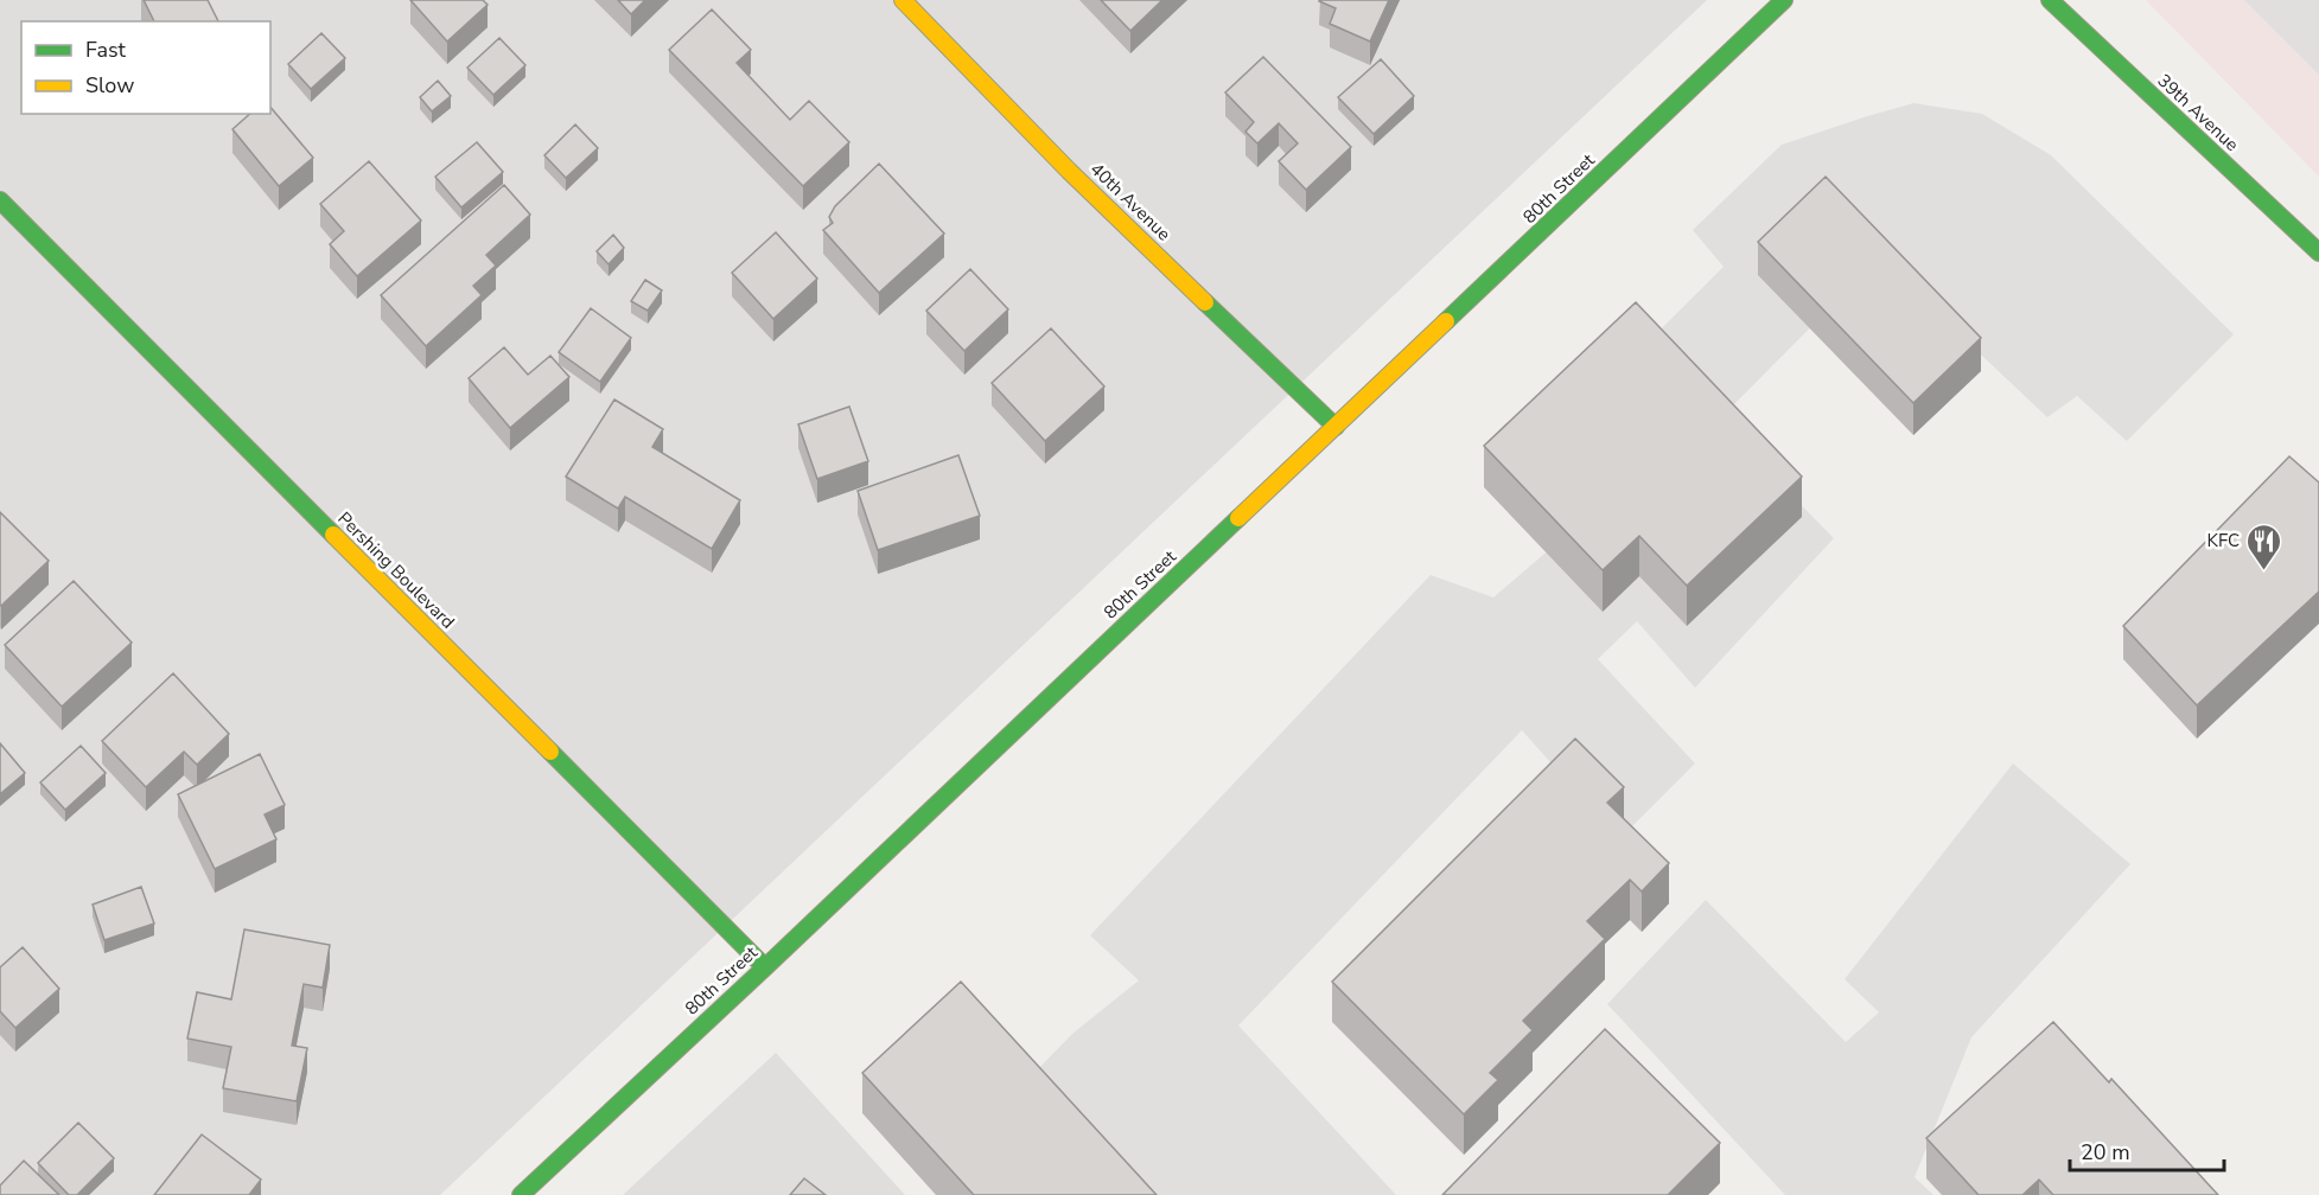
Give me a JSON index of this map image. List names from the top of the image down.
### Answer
{
  "streets": {
    "street": [
      "39th Avenue",
      "80th Street",
      "40th Avenue",
      "Pershing Boulevard"
    ]
  },
  "crossings": [
    ["80th Street", "40th Avenue"],
    ["80th Street", "Pershing Boulevard"]
  ],
  "places": {
    "restaurant": ["KFC"]
  },
  "legend": ["Fast", "Slow"],
  "scale_bar": "20 m"
}
